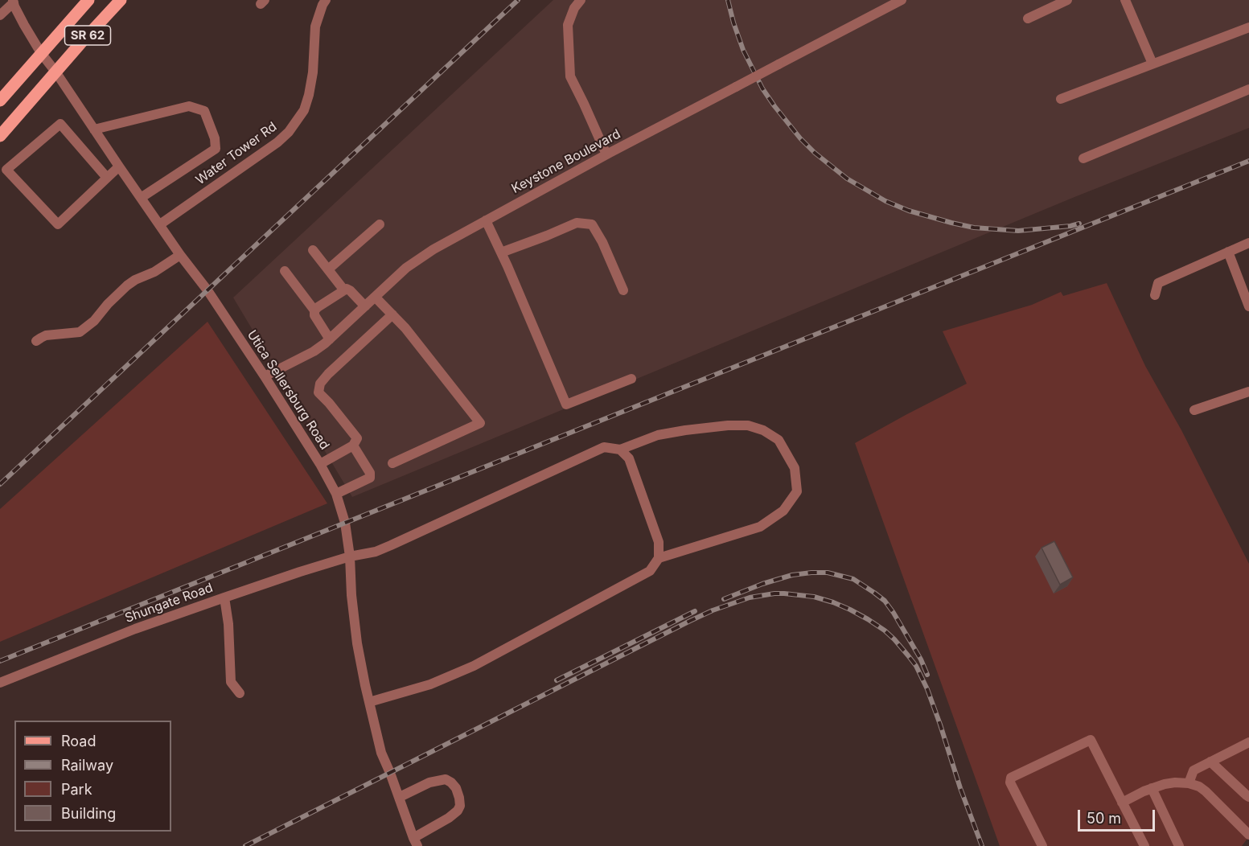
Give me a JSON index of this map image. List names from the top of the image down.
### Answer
{
  "streets": {
    "main road": ["SR 62"],
    "street": [
      "Water Tower Rd",
      "Keystone Boulevard",
      "Utica Sellersburg Road",
      "Shungate Road"
    ]
  },
  "crossings": [
    ["SR 62", "Utica Sellersburg Road"],
    ["Water Tower Rd", "Utica Sellersburg Road"],
    ["Keystone Boulevard", "Utica Sellersburg Road"],
    ["Utica Sellersburg Road", "Shungate Road"]
  ],
  "legend": [
    "Road",
    "Railway",
    "Park",
    "Building"
  ],
  "scale_bar": "50 m"
}
